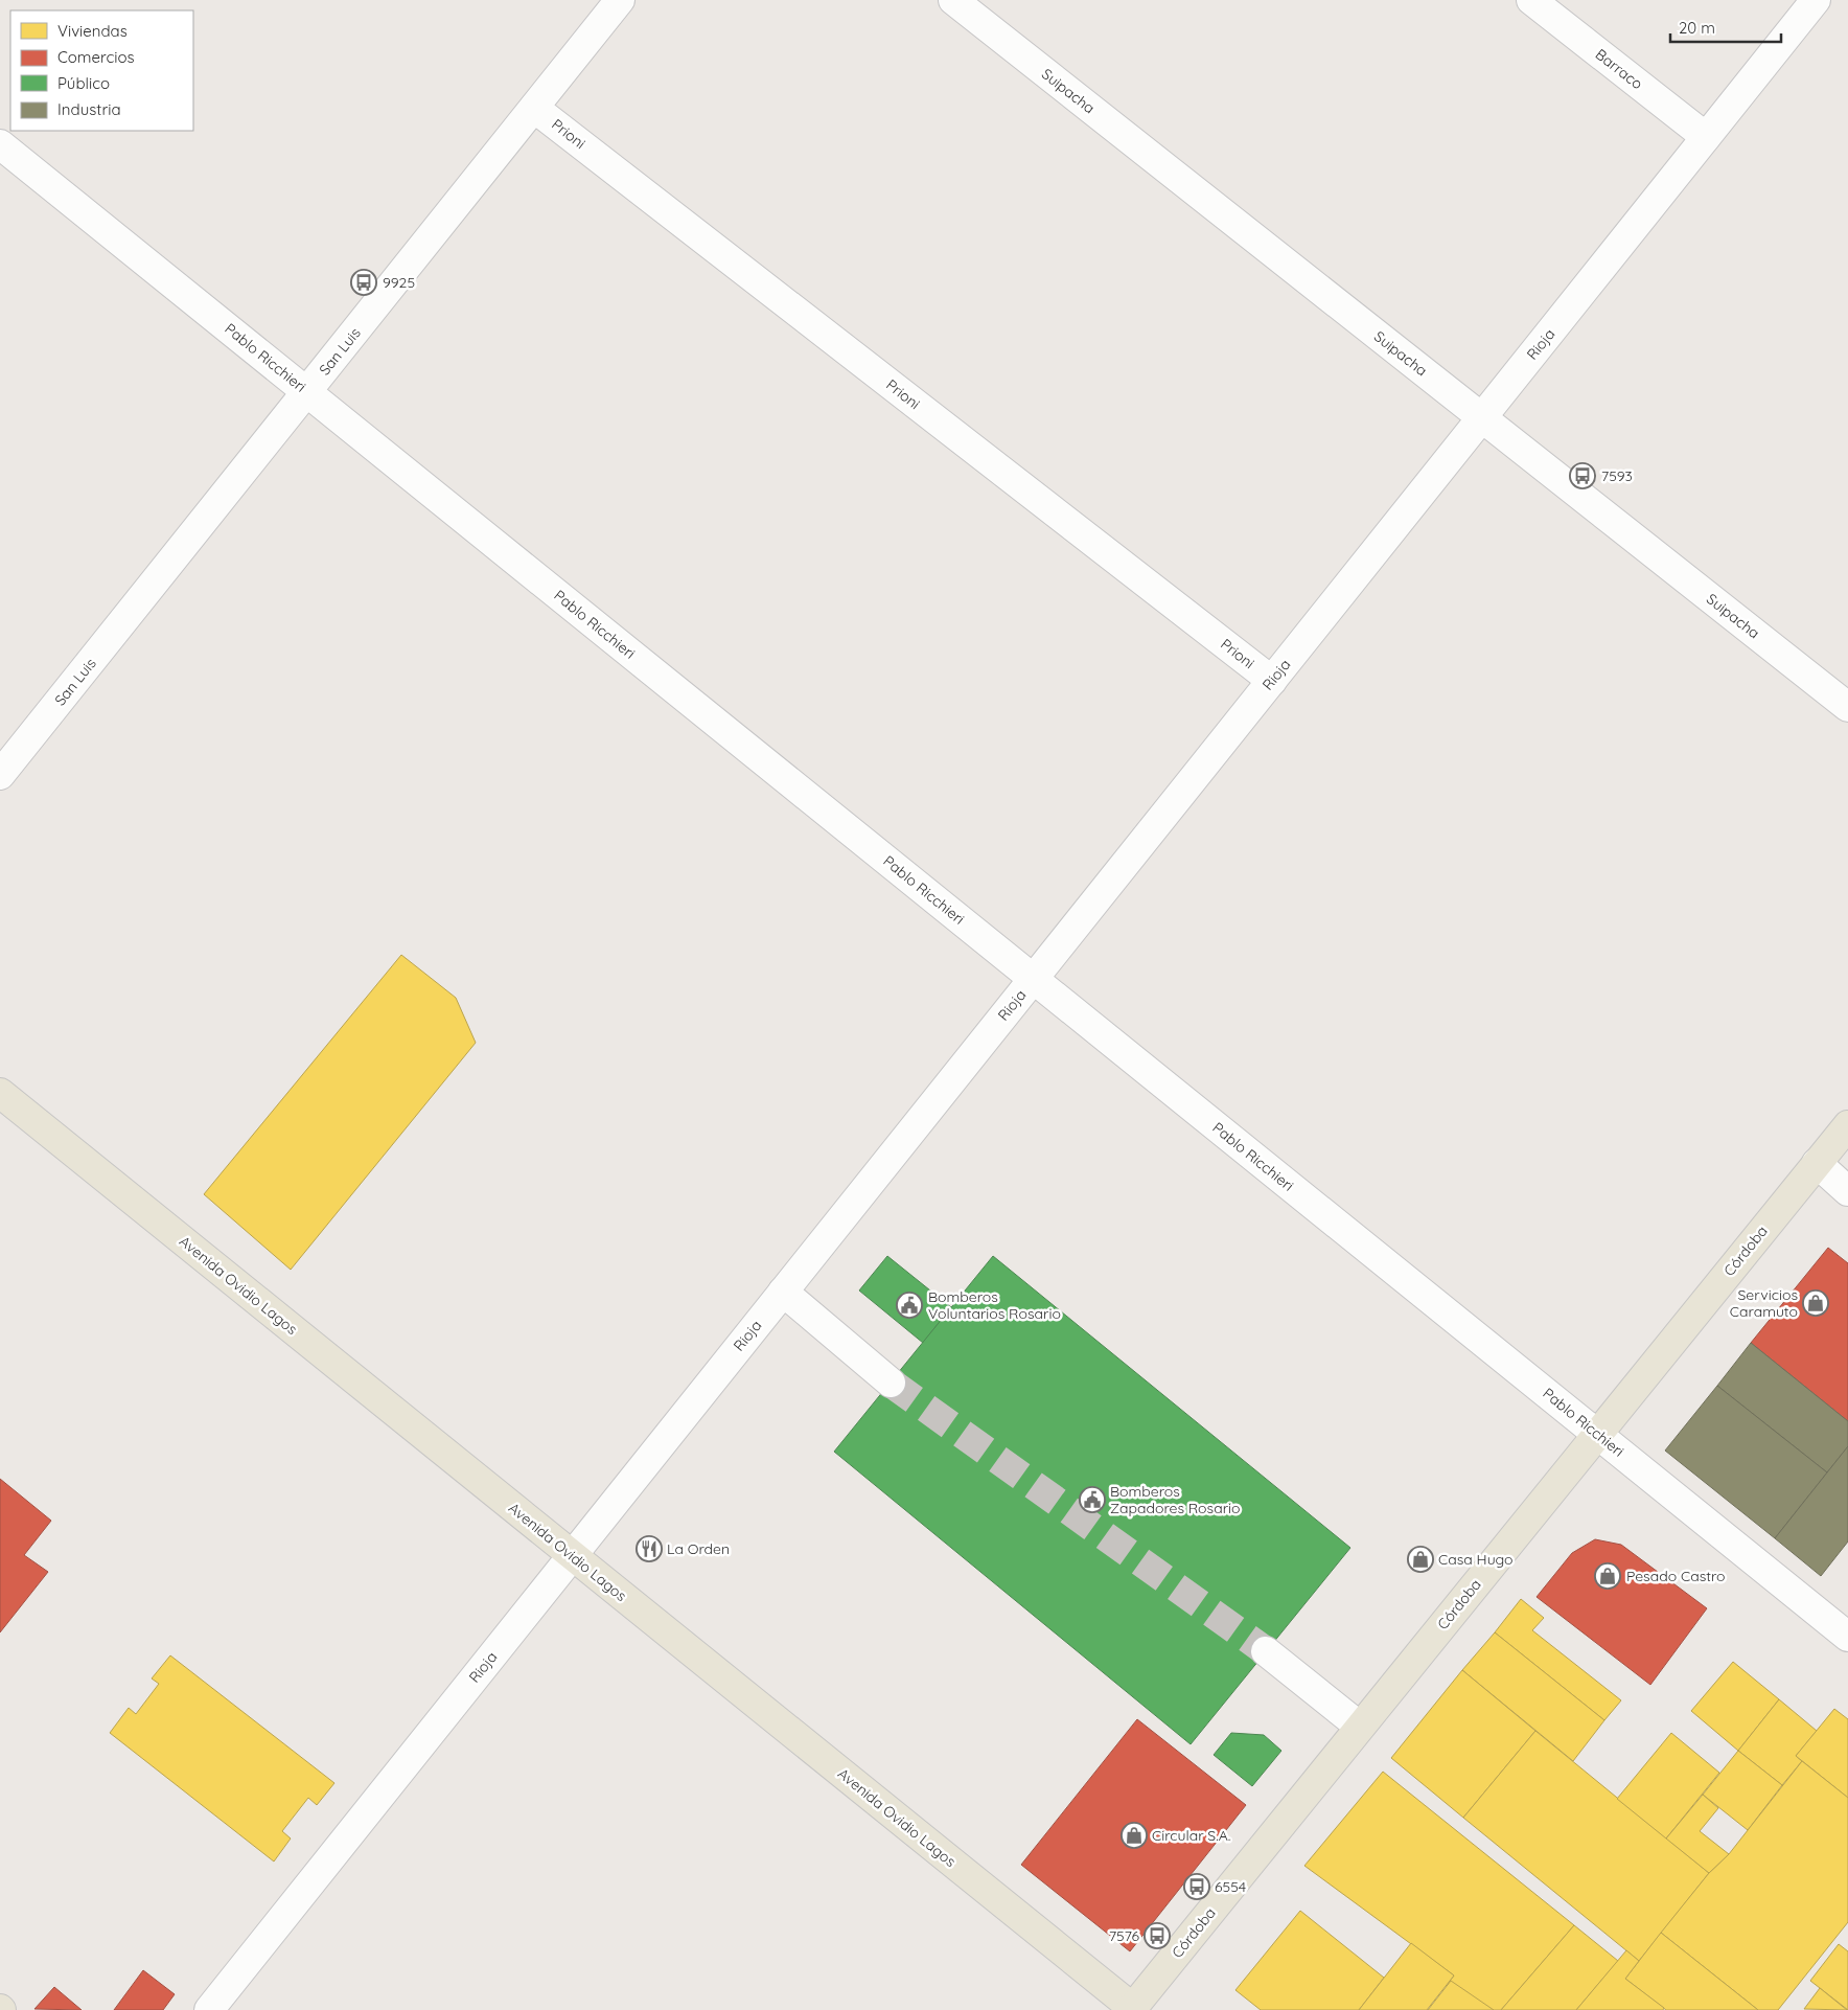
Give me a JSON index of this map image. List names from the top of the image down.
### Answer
{
  "streets": {
    "main road": ["Córdoba", "Avenida Ovidio Lagos"],
    "street": [
      "Barraco",
      "Suipacha",
      "Prioni",
      "Rioja",
      "San Luis",
      "Pablo Ricchieri"
    ]
  },
  "crossings": [
    ["Barraco", "Rioja"],
    ["Suipacha", "Rioja"],
    ["Prioni", "Rioja"],
    ["Prioni", "San Luis"],
    ["Rioja", "Pablo Ricchieri"],
    ["Rioja", "Avenida Ovidio Lagos"],
    ["San Luis", "Pablo Ricchieri"],
    ["Pablo Ricchieri", "Córdoba"],
    ["Córdoba", "Avenida Ovidio Lagos"]
  ],
  "places": {
    "bus stop": [
      "9925",
      "7593",
      "6554",
      "7576"
    ],
    "shop": [
      "Servicios Caramuto",
      "Casa Hugo",
      "Pesado Castro",
      "Circular S.A."
    ],
    "public building": ["Bomberos Voluntarios Rosario", "Bomberos Zapadores Rosario"],
    "restaurant": ["La Orden"]
  },
  "legend": [
    "Viviendas",
    "Comercios",
    "Público",
    "Industria"
  ],
  "scale_bar": "20 m"
}
